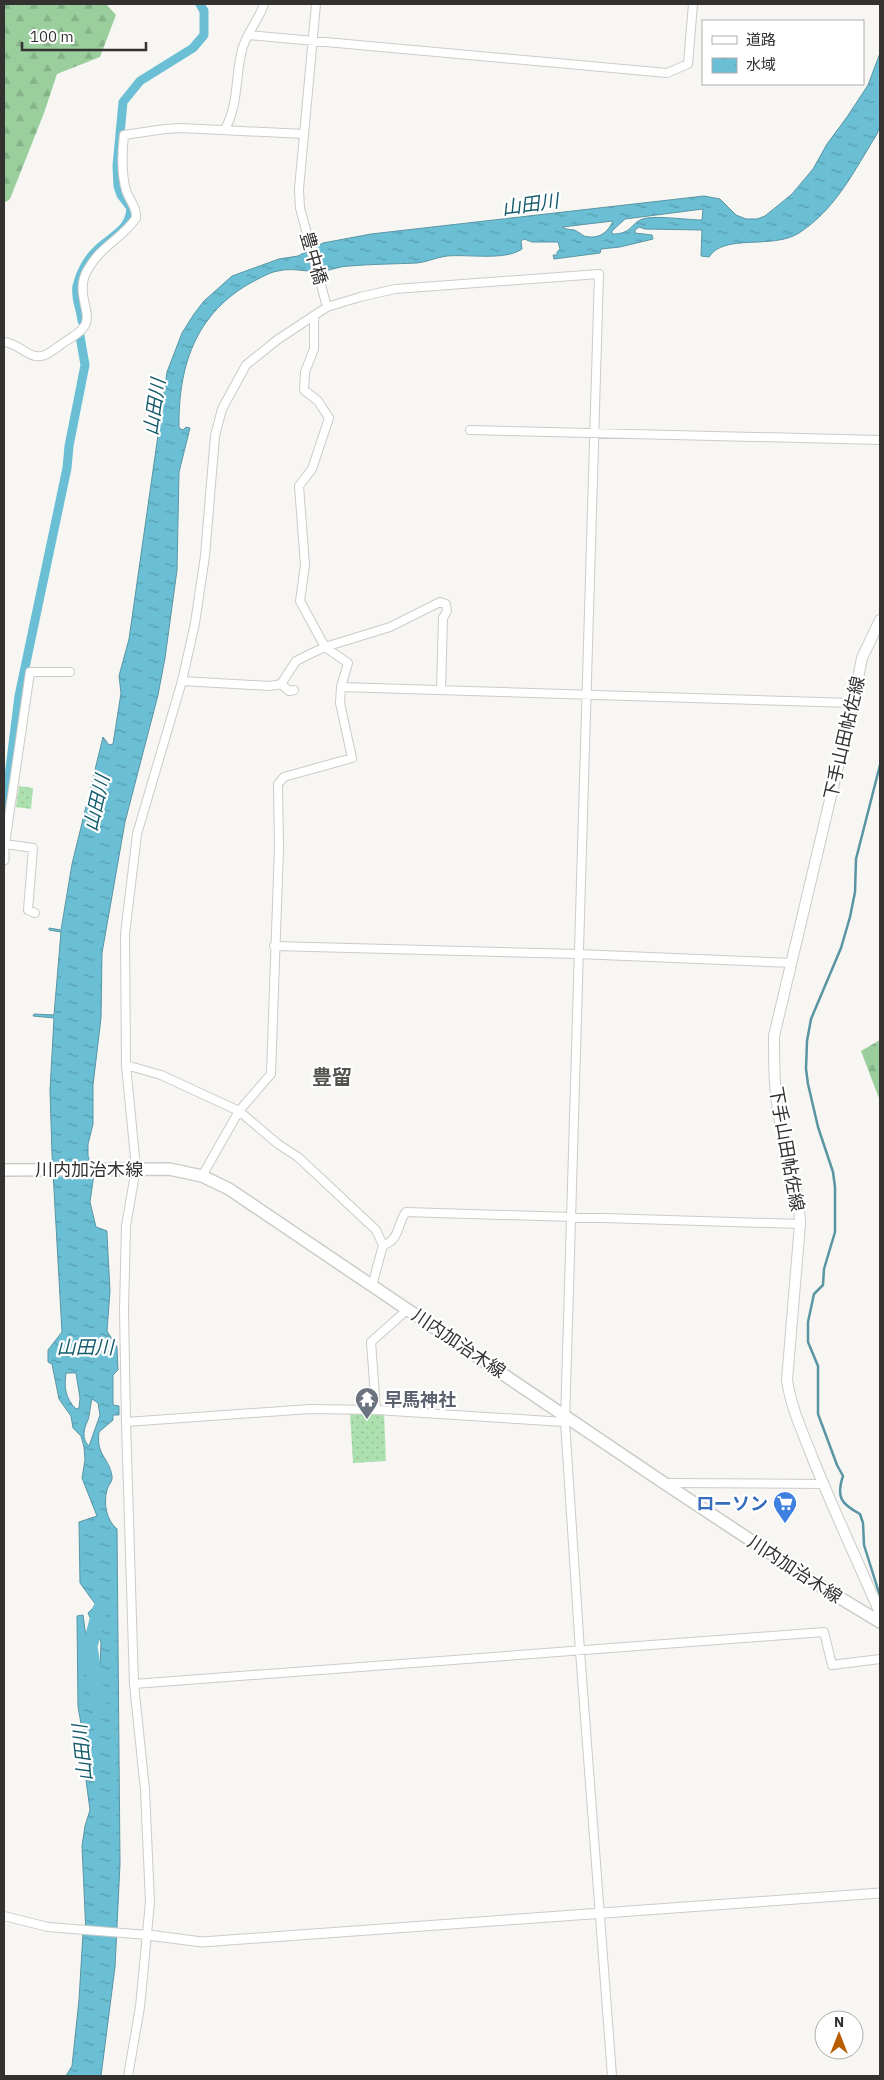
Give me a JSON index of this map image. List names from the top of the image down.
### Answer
{
  "streets": {
    "main road": ["下手山田帖佐線", "川内加治木線"],
    "street": ["豊中橋"]
  },
  "districts": ["豊留"],
  "water": ["山田川"],
  "places": {
    "temple": ["早馬神社"],
    "supermarket": ["ローソン"]
  },
  "legend": ["道路", "水域"],
  "scale_bar": "100 m",
  "north": "top"
}
